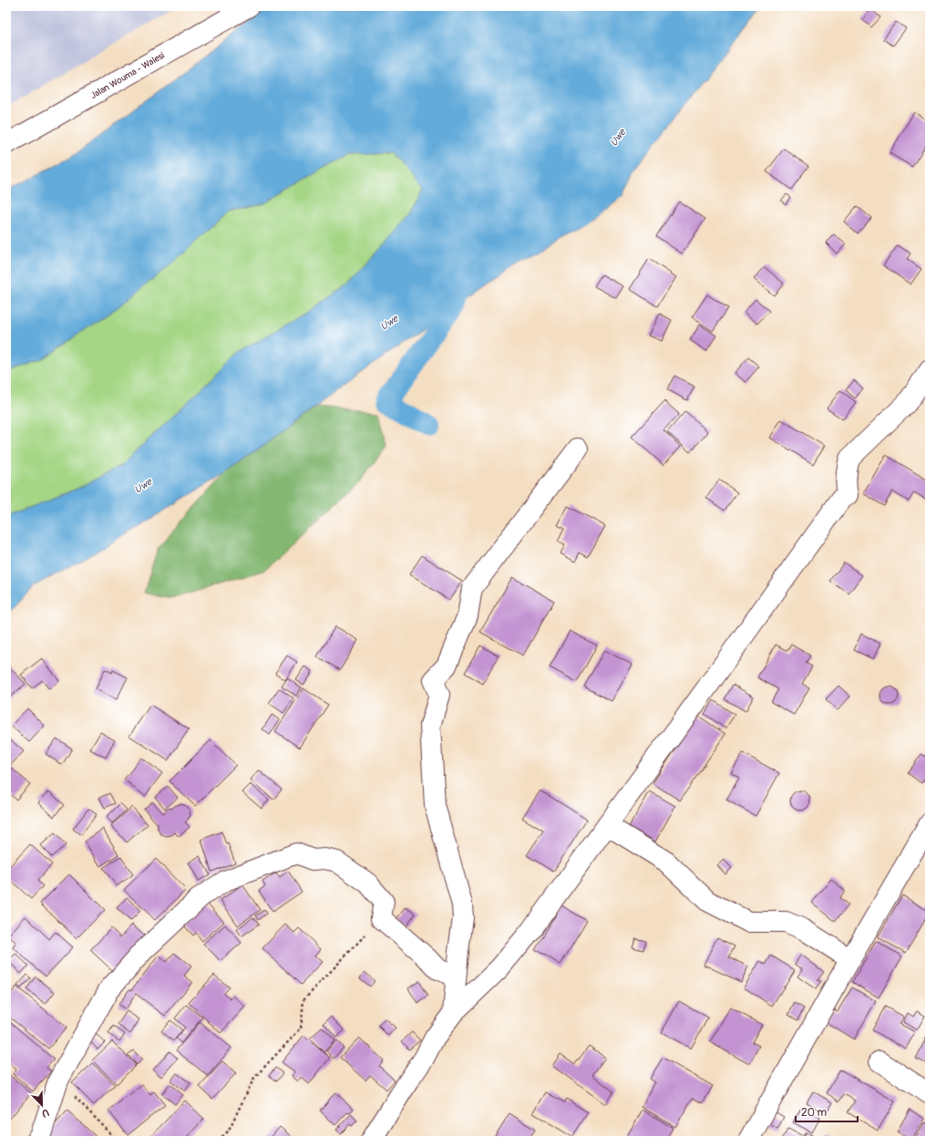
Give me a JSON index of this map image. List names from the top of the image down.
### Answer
{
  "streets": {
    "street": ["Jalan Wouma - Walesi"]
  },
  "water": ["Uwe"],
  "scale_bar": "20 m",
  "north": "bottom right"
}
